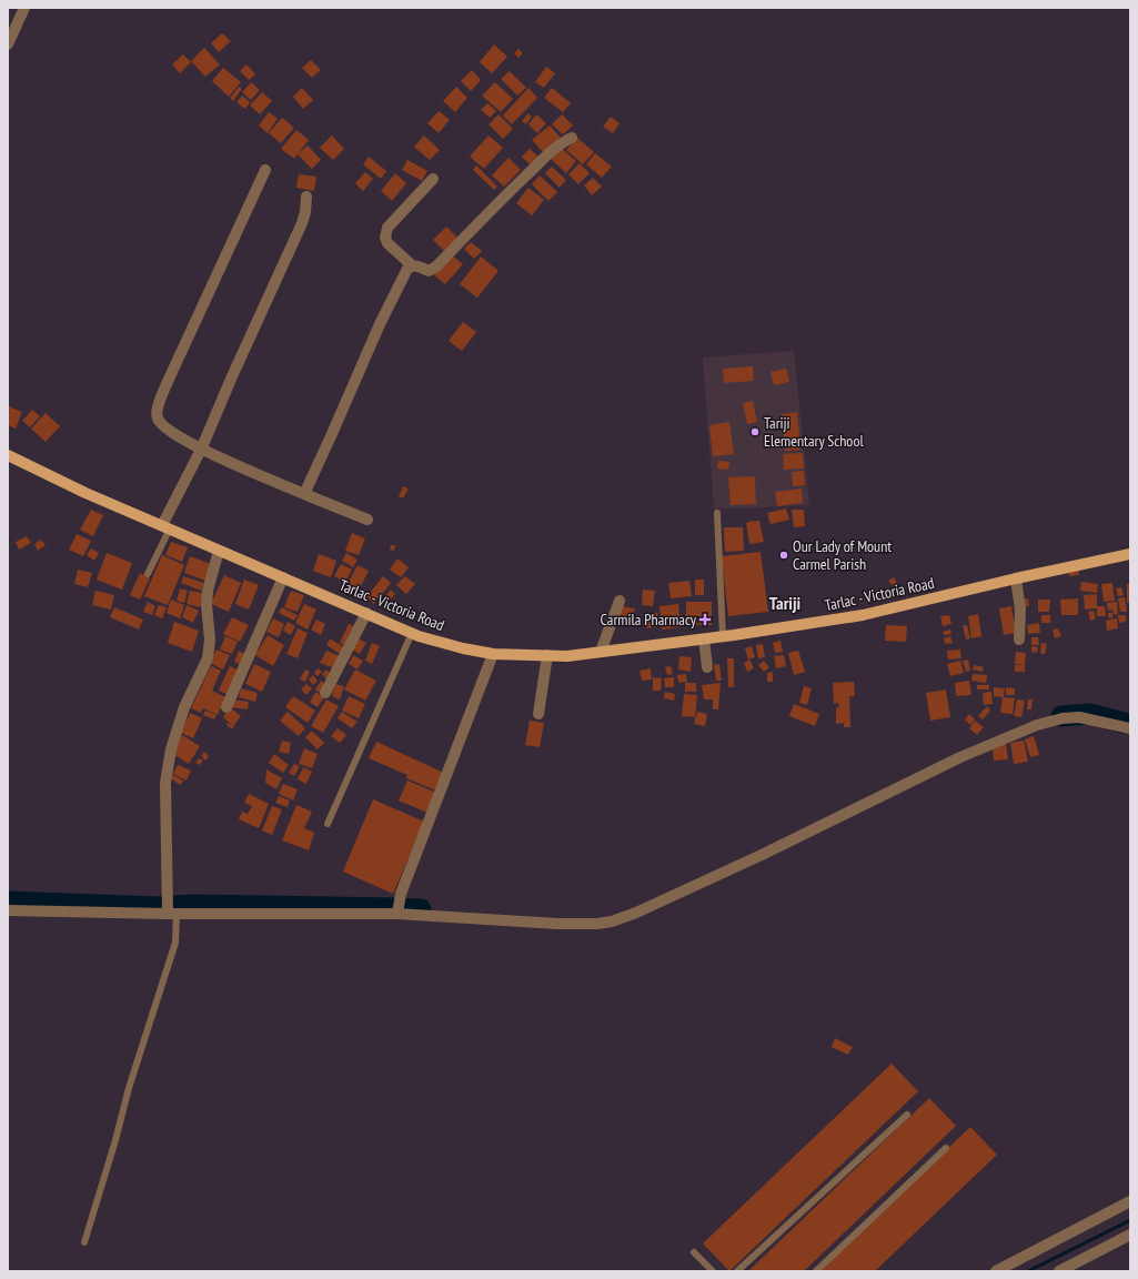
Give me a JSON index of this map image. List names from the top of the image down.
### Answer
{
  "streets": {
    "main road": ["Tarlac - Victoria Road"]
  },
  "districts": ["Tariji"],
  "places": {
    "other": ["Tariji Elementary School", "Our Lady of Mount Carmel Parish"],
    "health": ["Carmila Pharmacy"]
  }
}
